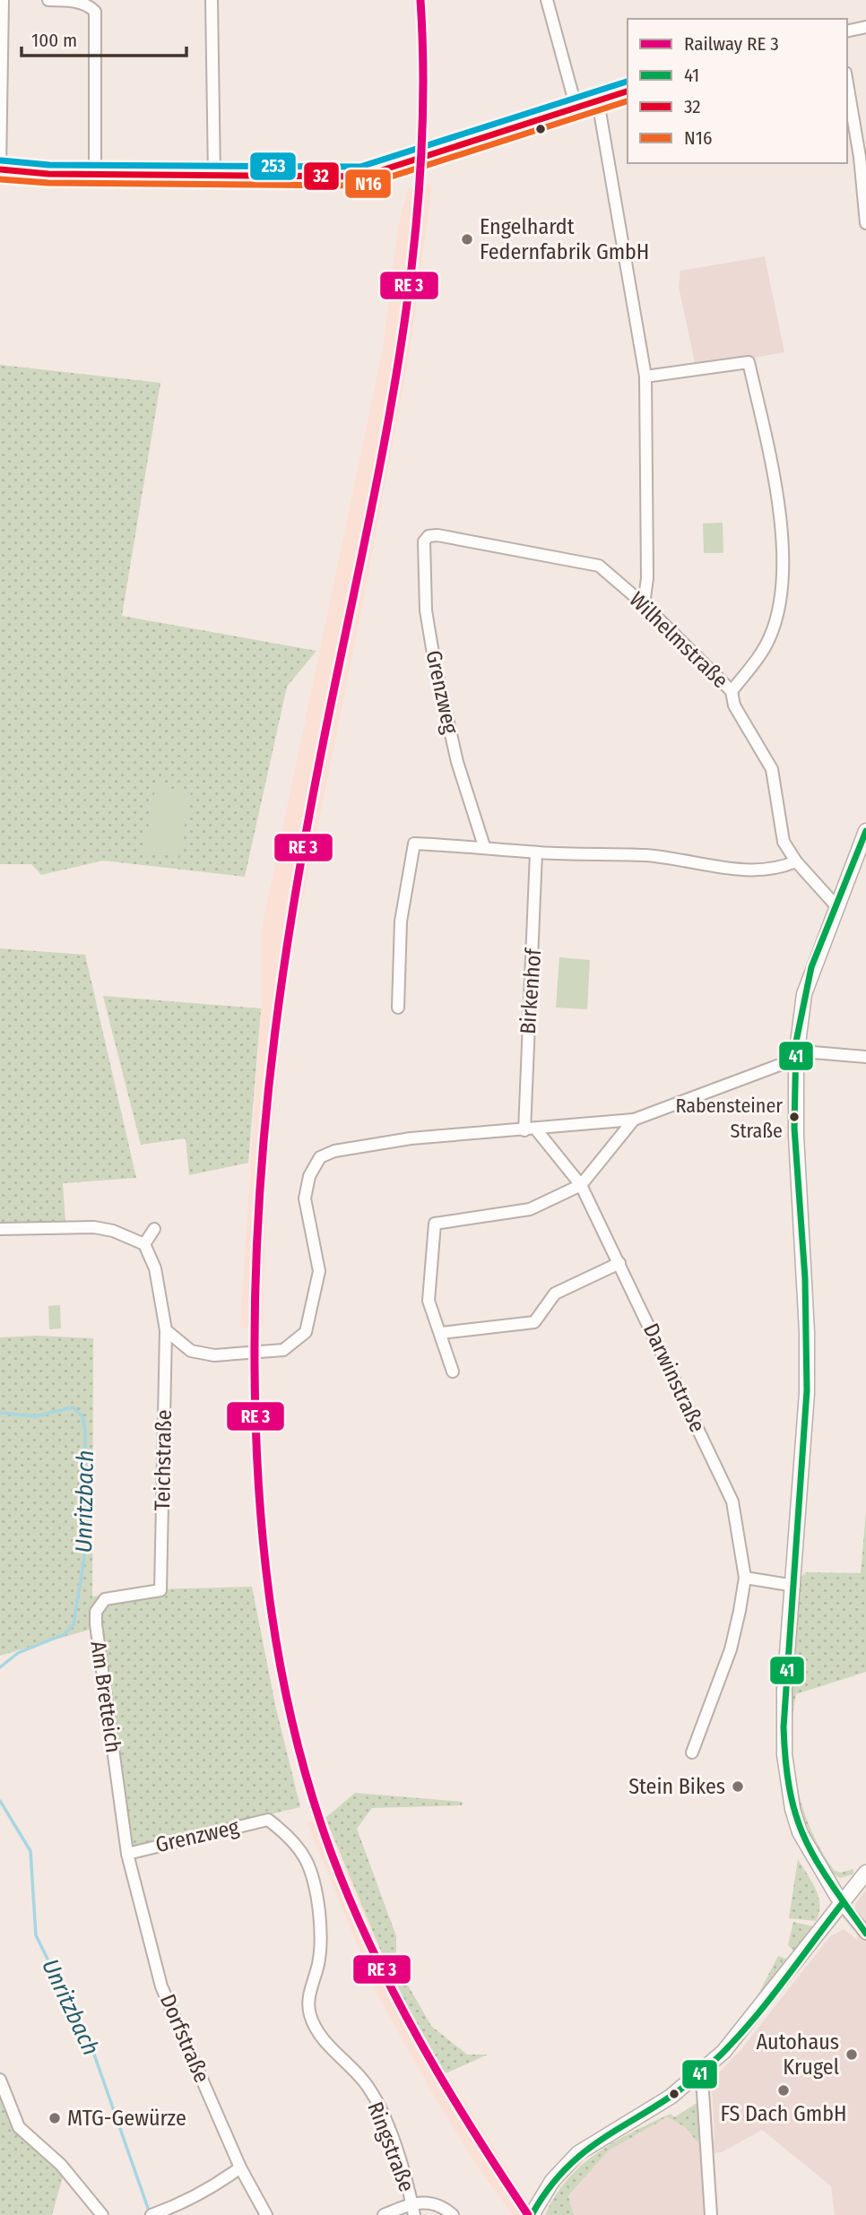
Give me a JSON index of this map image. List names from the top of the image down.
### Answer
{
  "streets": {
    "street": [
      "Wilhelmstraße",
      "Grenzweg",
      "Birkenhof",
      "Darwinstraße",
      "Teichstraße",
      "Am Bretteich",
      "Dorfstraße",
      "Ringstraße"
    ]
  },
  "crossings": [
    ["Wilhelmstraße", "Grenzweg"],
    ["Grenzweg", "Am Bretteich"],
    ["Grenzweg", "Dorfstraße"],
    ["Grenzweg", "Ringstraße"],
    ["Birkenhof", "Darwinstraße"],
    ["Teichstraße", "Am Bretteich"],
    ["Am Bretteich", "Dorfstraße"]
  ],
  "water": ["Unritzbach"],
  "places": [
    "Engelhardt Federnfabrik GmbH",
    "Rabensteiner Straße",
    "Stein Bikes",
    "Autohaus Krugel",
    "FS Dach GmbH",
    "MTG-Gewürze"
  ],
  "lines": [
    "transit line 253",
    "transit line 32",
    "transit line N16",
    "transit line 41"
  ],
  "legend": [
    "Railway RE 3",
    "41",
    "32",
    "N16"
  ],
  "scale_bar": "100 m"
}
